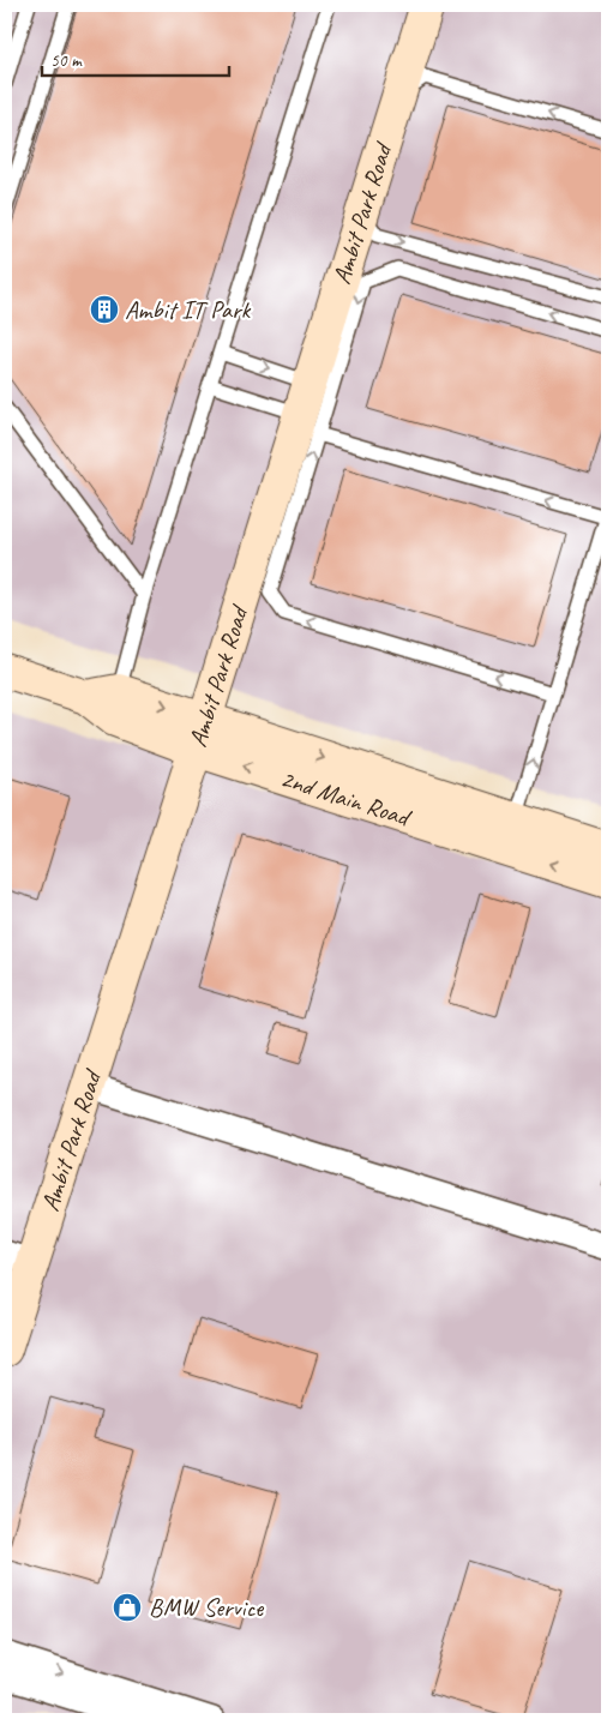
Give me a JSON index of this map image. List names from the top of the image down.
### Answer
{
  "streets": {
    "street": ["Ambit Park Road", "2nd Main Road"]
  },
  "crossings": [
    ["Ambit Park Road", "2nd Main Road"]
  ],
  "places": {
    "building": ["Ambit IT Park"],
    "shop": ["BMW Service"]
  },
  "scale_bar": "50 m"
}
